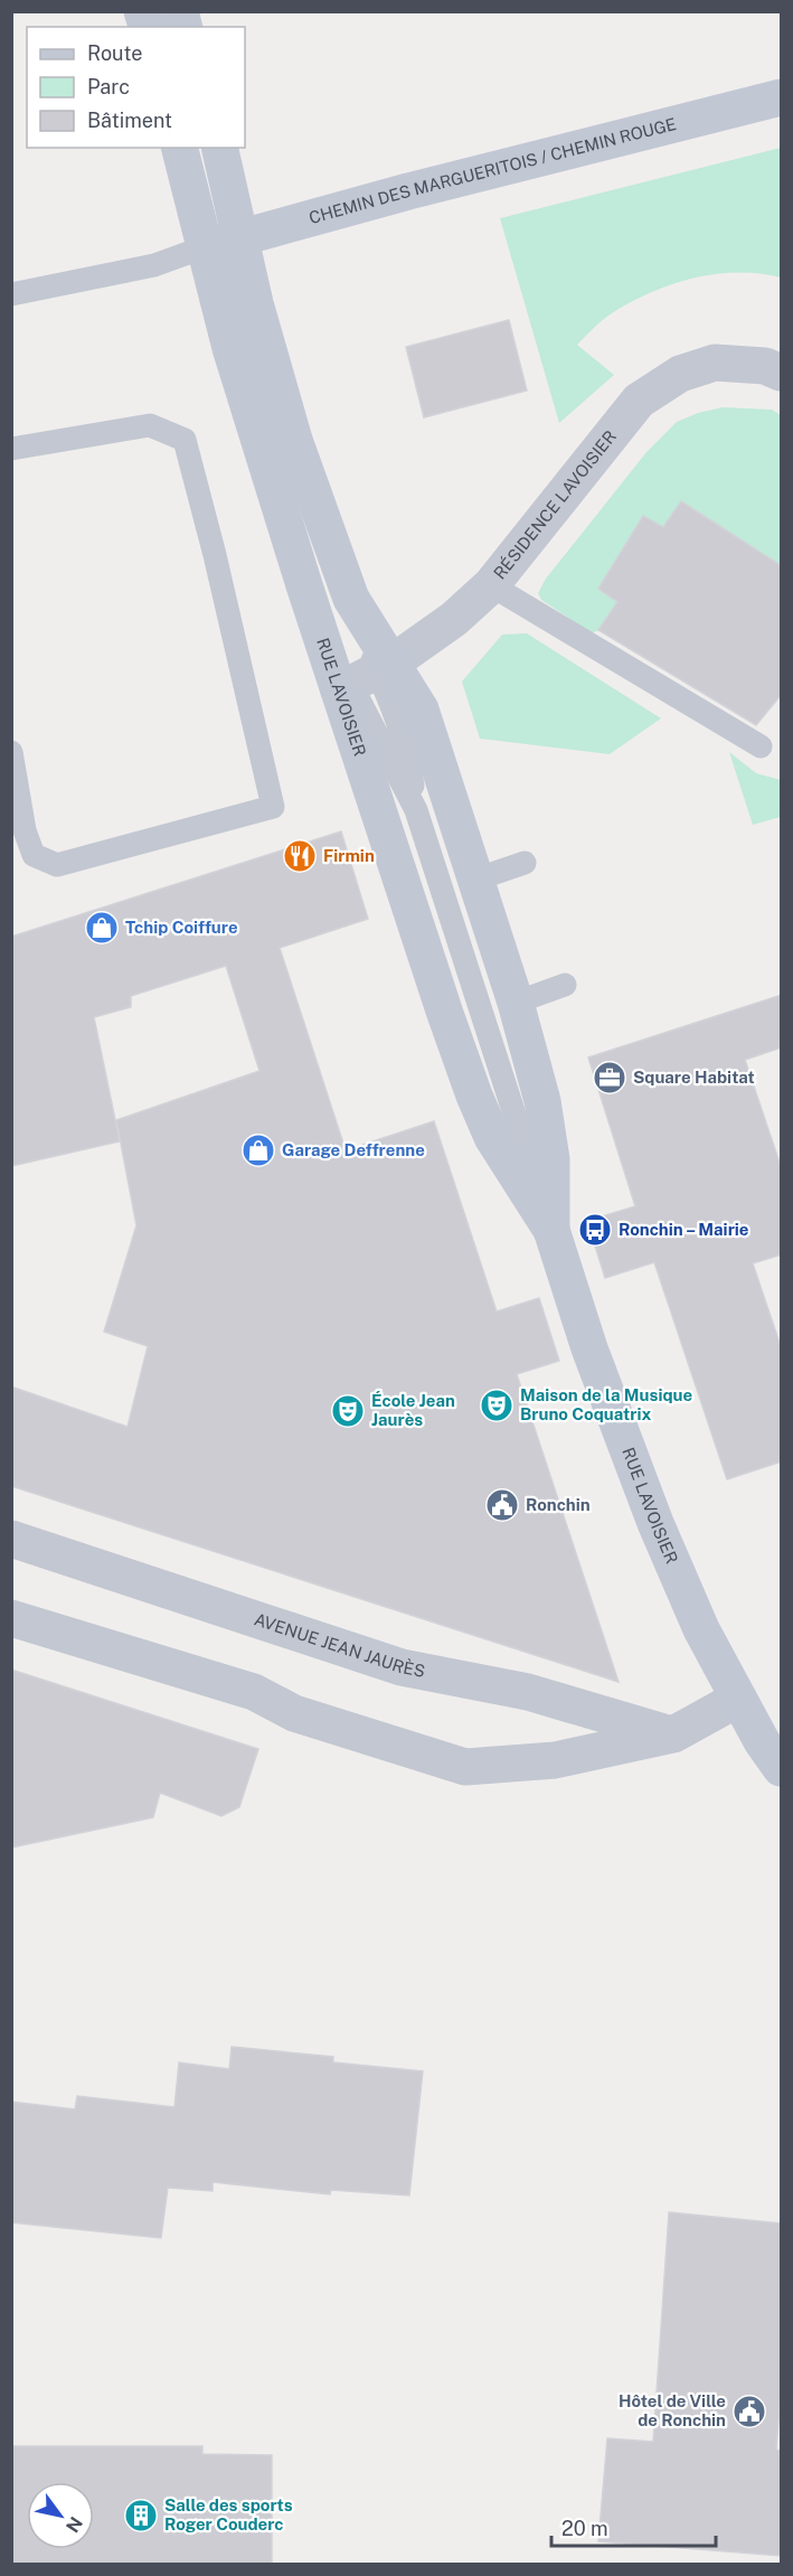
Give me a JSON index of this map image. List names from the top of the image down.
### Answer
{
  "streets": {
    "main road": ["CHEMIN DES MARGUERITOIS / CHEMIN ROUGE", "RUE LAVOISIER"],
    "street": ["RÉSIDENCE LAVOISIER", "AVENUE JEAN JAURÈS"]
  },
  "crossings": [
    ["CHEMIN DES MARGUERITOIS / CHEMIN ROUGE", "RUE LAVOISIER"],
    ["RÉSIDENCE LAVOISIER", "RUE LAVOISIER"]
  ],
  "places": {
    "restaurant": ["Firmin"],
    "shop": ["Tchip Coiffure", "Garage Deffrenne"],
    "office": ["Square Habitat"],
    "bus stop": ["Ronchin – Mairie"],
    "theatre": ["Maison de la Musique Bruno Coquatrix", "École Jean Jaurès"],
    "public building": ["Ronchin", "Hôtel de Ville de Ronchin"],
    "building": ["Salle des sports Roger Couderc"]
  },
  "legend": ["Route", "Parc", "Bâtiment"],
  "scale_bar": "20 m",
  "north": "bottom right"
}
